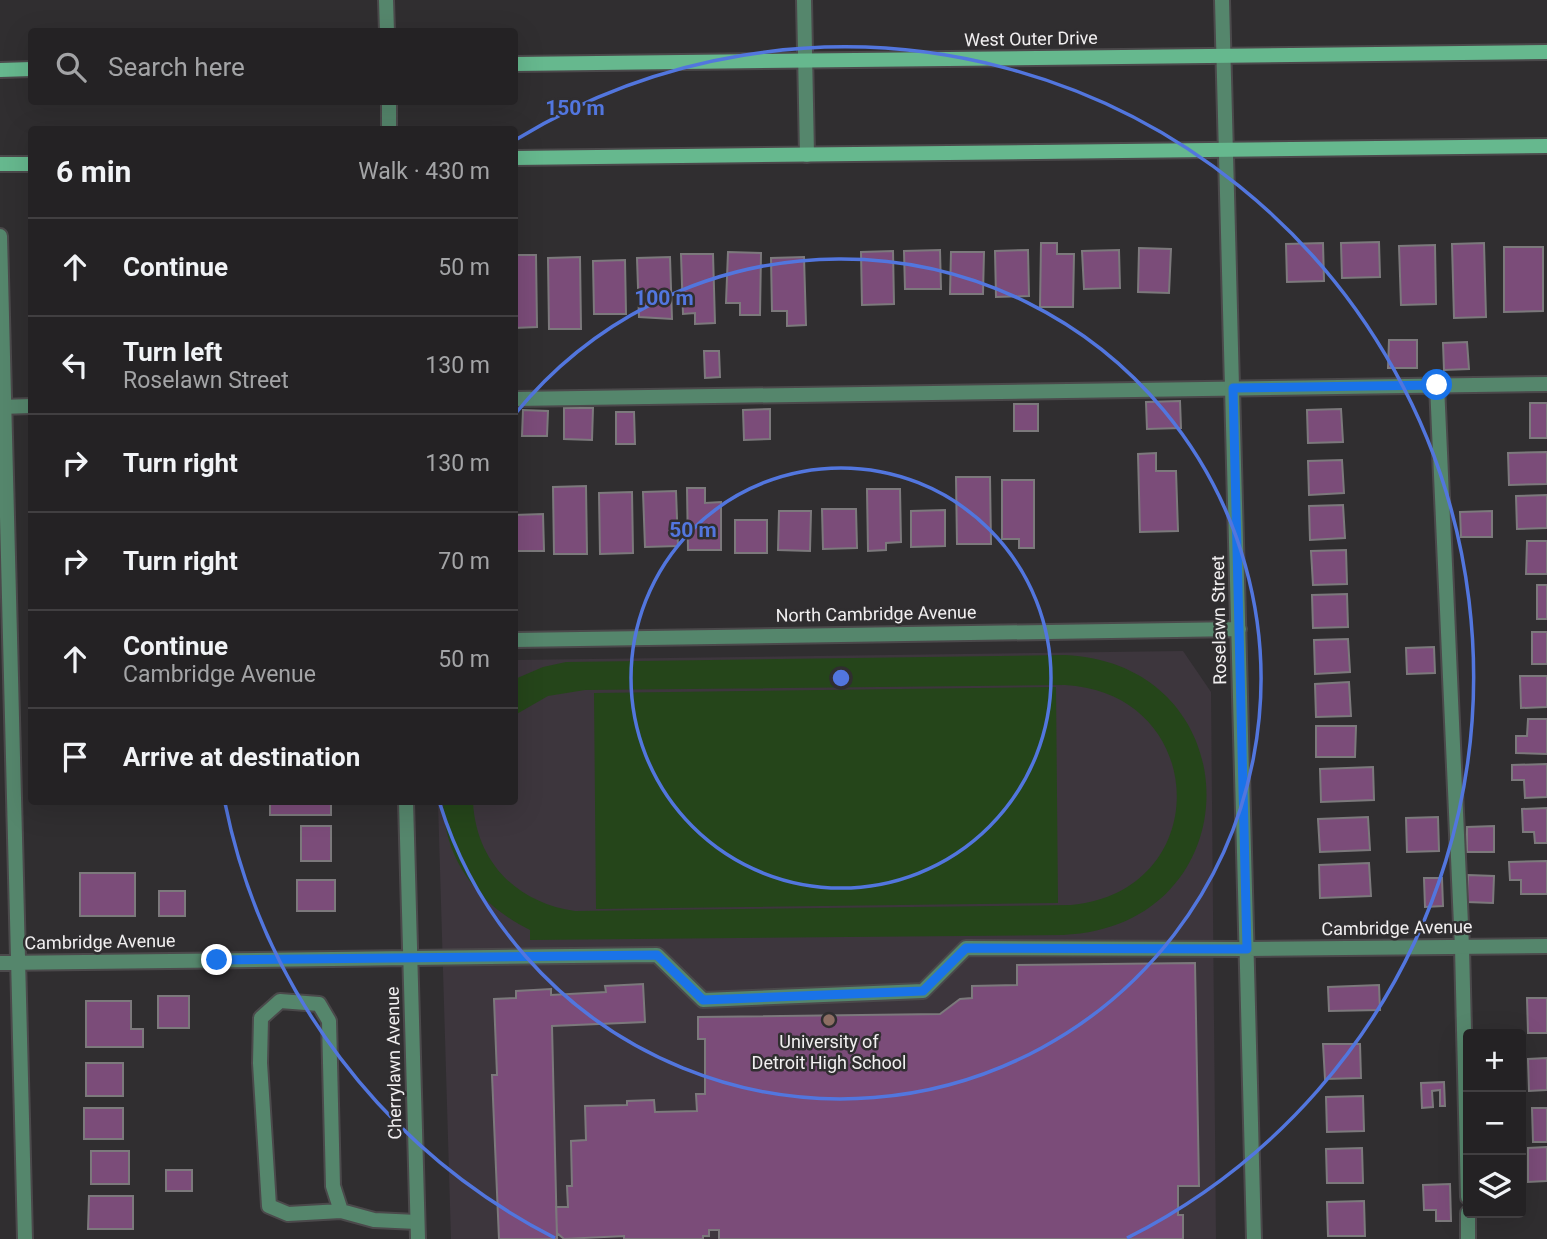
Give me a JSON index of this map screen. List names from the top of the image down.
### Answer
{
  "streets": {
    "main road": ["West Outer Drive"],
    "street": [
      "North Cambridge Avenue",
      "Roselawn Street",
      "Cambridge Avenue",
      "Cherrylawn Avenue"
    ]
  },
  "crossings": [
    ["West Outer Drive", "Roselawn Street"],
    ["North Cambridge Avenue", "Roselawn Street"],
    ["Roselawn Street", "Cambridge Avenue"],
    ["Cambridge Avenue", "Cherrylawn Avenue"]
  ],
  "places": ["University of Detroit High School"],
  "page": {
    "search": "Search here",
    "heading": ["6 min", "Walk · 430 m"],
    "list": [
      ["Continue", "50 m"],
      ["Turn left", "Roselawn Street", "130 m"],
      ["Turn right", "130 m"],
      ["Turn right", "70 m"],
      ["Continue", "Cambridge Avenue", "50 m"],
      "Arrive at destination"
    ],
    "map_buttons": ["+", "−"]
  },
  "rings": ["150 m", "100 m", "50 m"]
}
